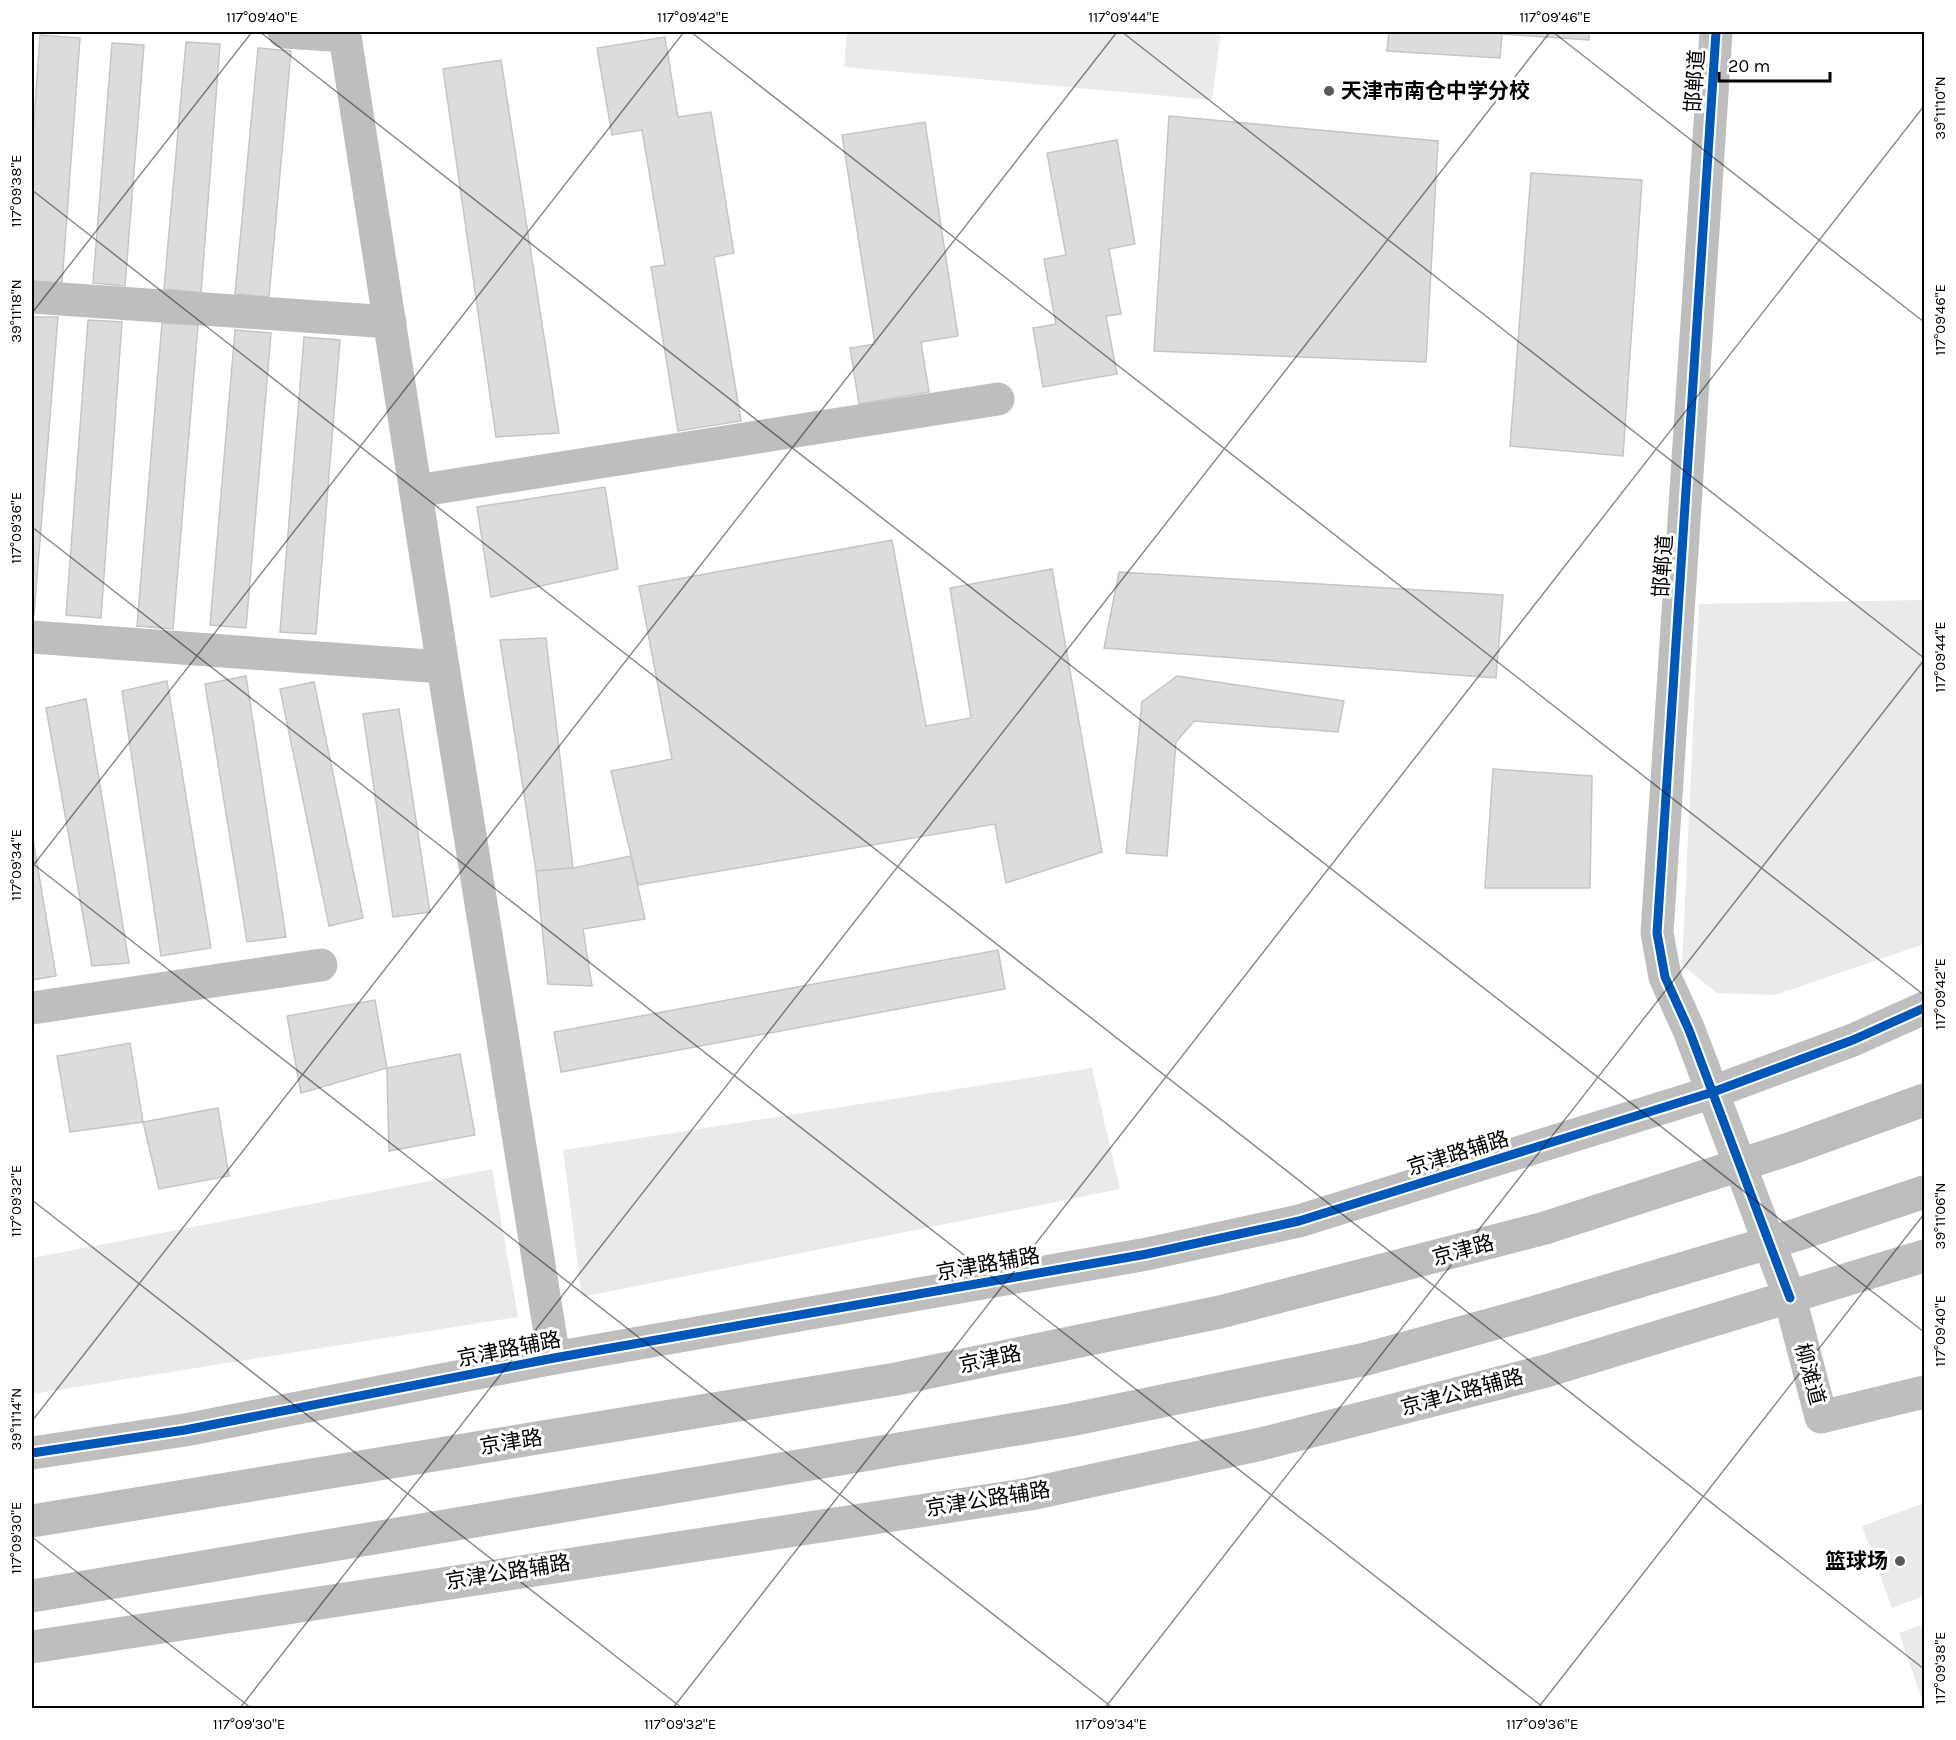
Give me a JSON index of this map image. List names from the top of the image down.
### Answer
{
  "streets": {
    "main road": ["京津路"],
    "street": [
      "邯郸道",
      "京津路辅路",
      "柳滩道",
      "京津公路辅路"
    ]
  },
  "crossings": [
    ["邯郸道", "京津路辅路"],
    ["邯郸道", "柳滩道"],
    ["邯郸道", "京津公路辅路"],
    ["柳滩道", "京津公路辅路"]
  ],
  "places": ["天津市南仓中学分校", "篮球场"],
  "scale_bar": "20 m",
  "coordinates": [
    "117°09'40\"E",
    "117°09'42\"E",
    "117°09'44\"E",
    "117°09'46\"E",
    "39°11'10\"N",
    "117°09'38\"E",
    "39°11'18\"N",
    "117°09'36\"E",
    "117°09'34\"E",
    "117°09'32\"E",
    "39°11'06\"N",
    "39°11'14\"N",
    "117°09'30\"E"
  ]
}
